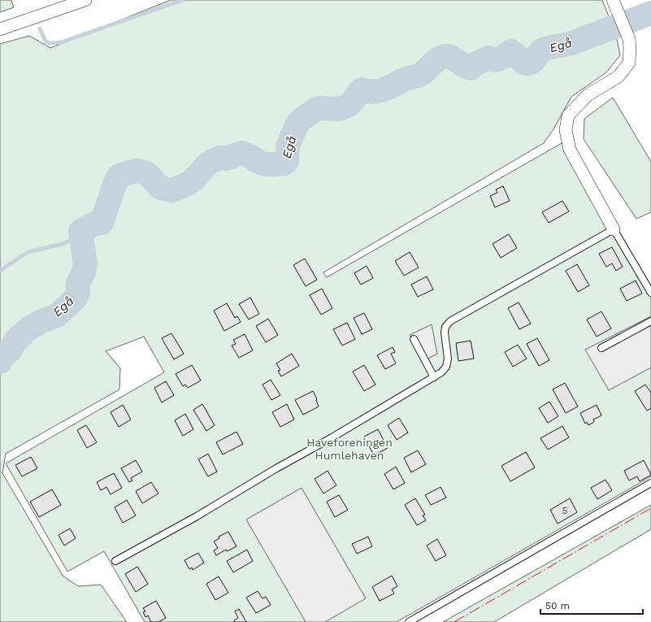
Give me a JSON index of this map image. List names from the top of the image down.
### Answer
{
  "water": ["Egå"],
  "parks": ["Haveforeningen Humlehaven"],
  "house_numbers": ["5"],
  "scale_bar": "50 m"
}
